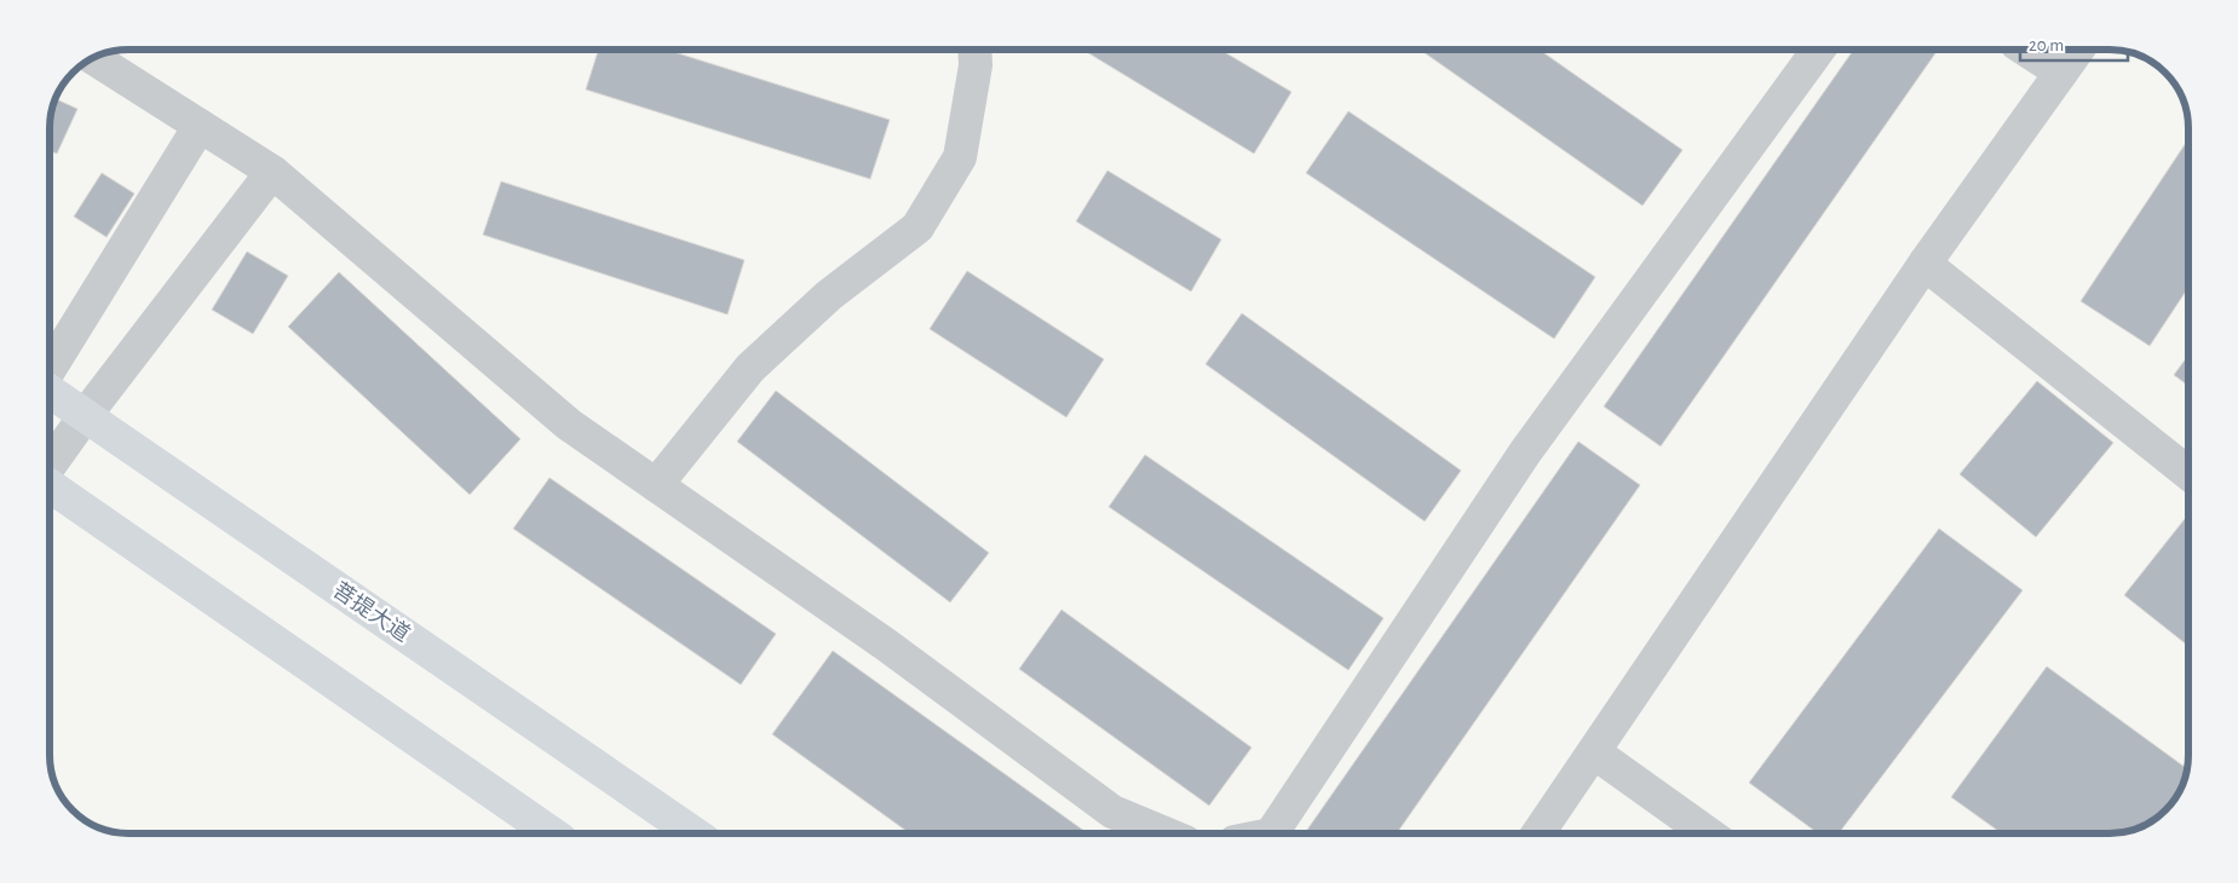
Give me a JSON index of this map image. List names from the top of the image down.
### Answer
{
  "streets": {
    "main road": ["菩提大道"]
  },
  "scale_bar": "20 m"
}
